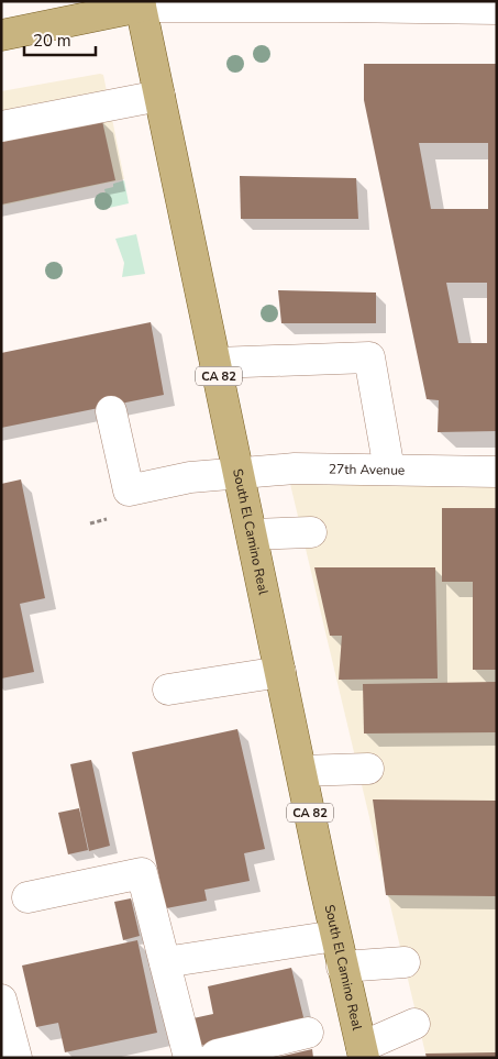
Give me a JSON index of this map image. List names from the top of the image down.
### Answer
{
  "streets": {
    "main road": ["CA 82", "South El Camino Real"],
    "street": ["27th Avenue"]
  },
  "crossings": [
    ["27th Avenue", "South El Camino Real"]
  ],
  "scale_bar": "20 m"
}
